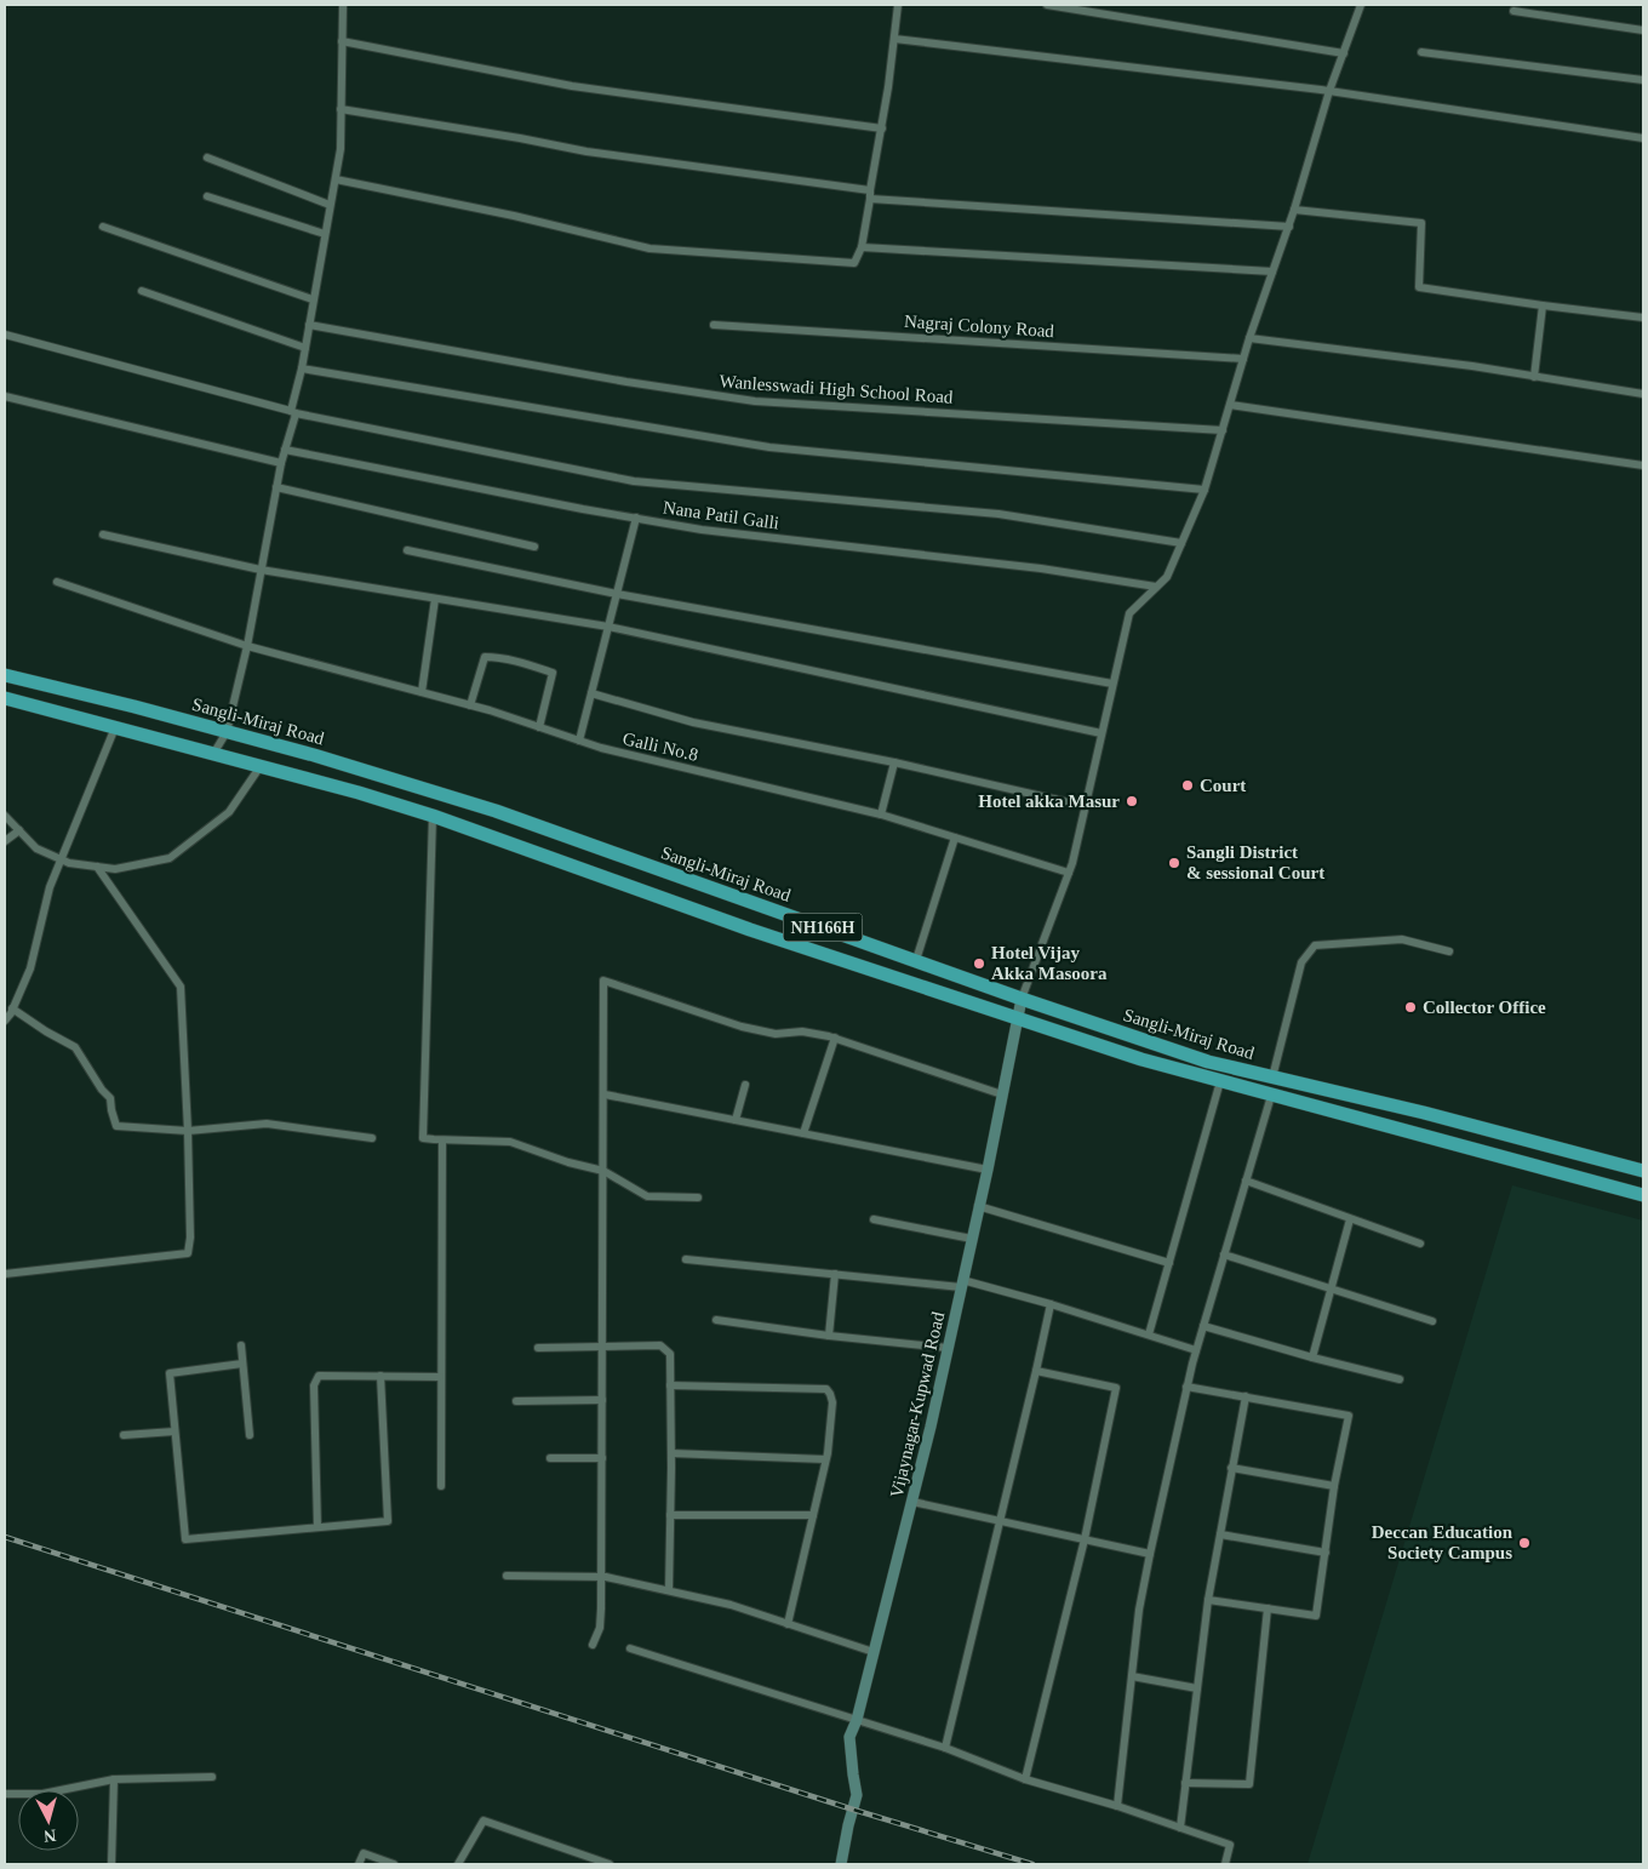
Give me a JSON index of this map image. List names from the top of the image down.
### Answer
{
  "streets": {
    "highway": ["Sangli-Miraj Road", "NH166H"],
    "street": [
      "Nagraj Colony Road",
      "Wanlesswadi High School Road",
      "Nana Patil Galli",
      "Galli No.8",
      "Vijaynagar-Kupwad Road"
    ]
  },
  "crossings": [
    ["Sangli-Miraj Road", "Vijaynagar-Kupwad Road"]
  ],
  "places": [
    "Court",
    "Hotel akka Masur",
    "Sangli District & sessional Court",
    "Hotel Vijay Akka Masoora",
    "Collector Office",
    "Deccan Education Society Campus"
  ],
  "north": "bottom"
}
